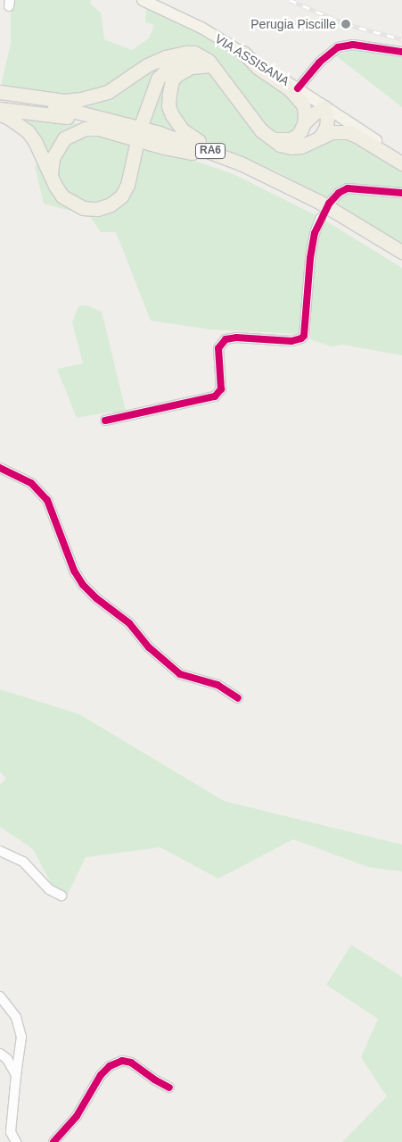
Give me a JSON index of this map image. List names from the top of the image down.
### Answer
{
  "streets": {
    "highway": ["RA6"],
    "main road": ["VIA ASSISANA"]
  },
  "places": ["Perugia Piscille"]
}
